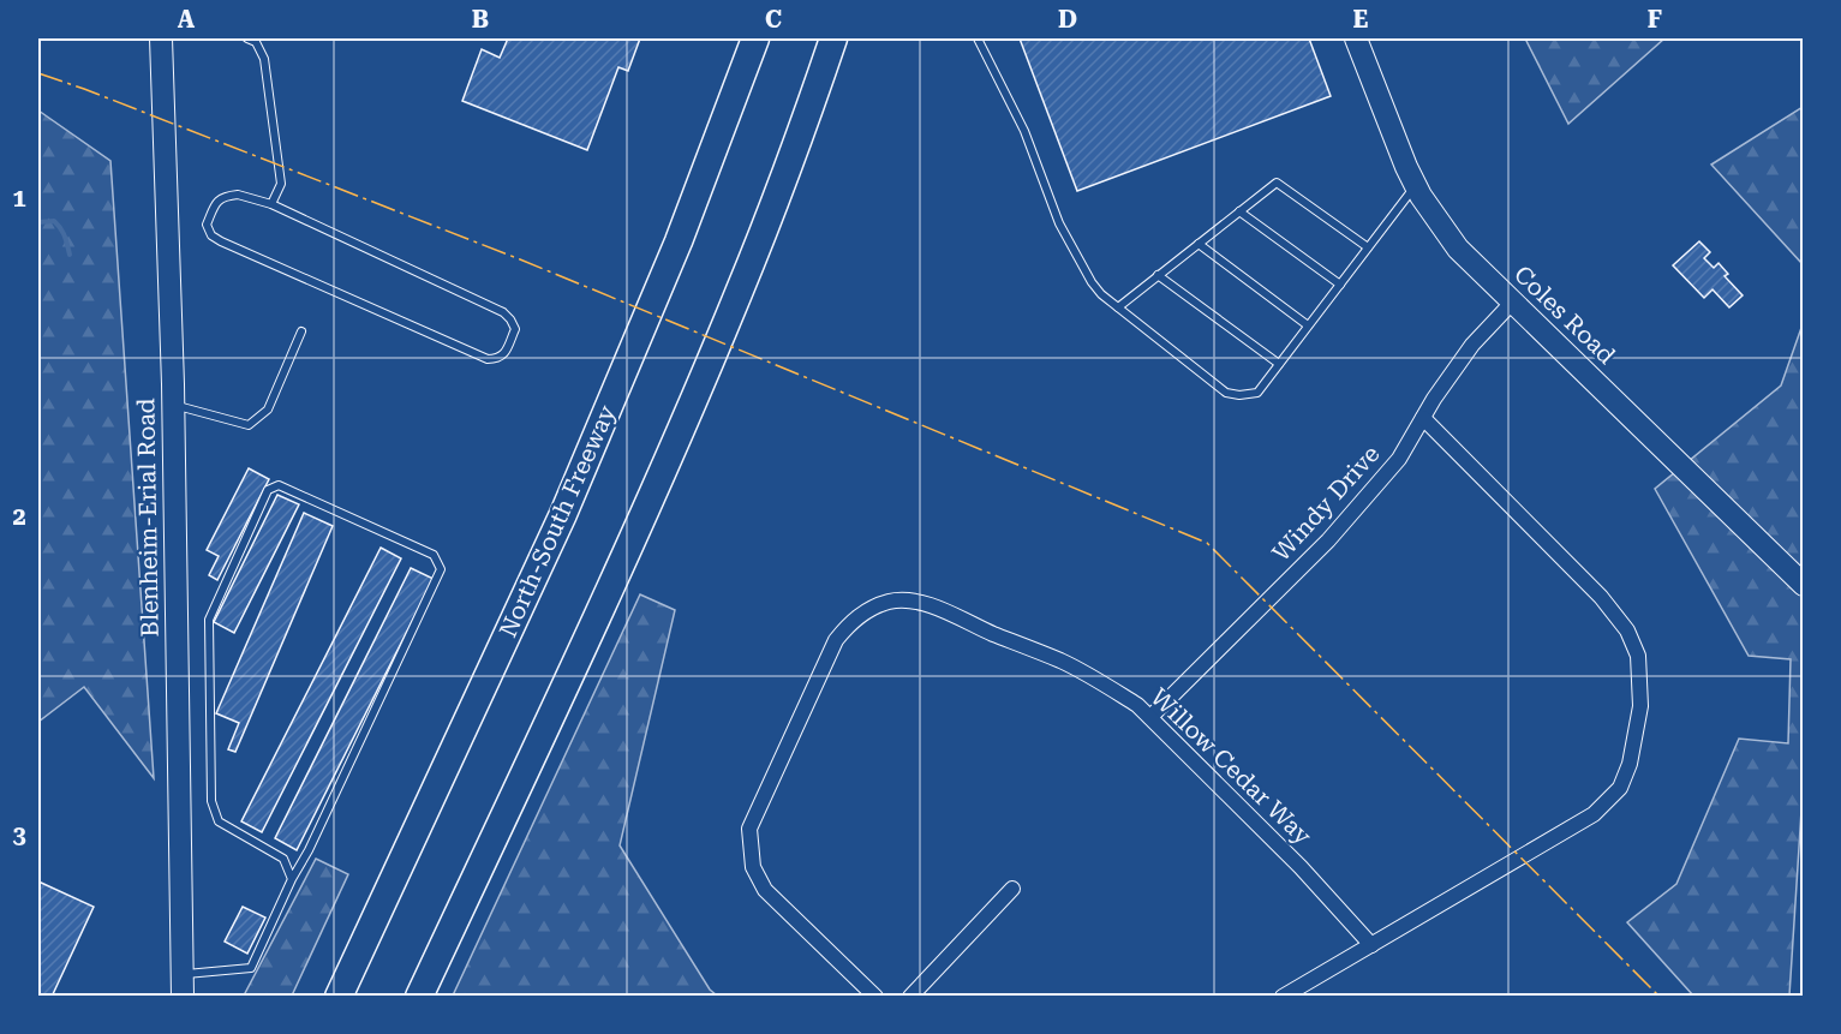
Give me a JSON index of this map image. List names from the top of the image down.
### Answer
{
  "streets": {
    "highway": ["North-South Freeway"],
    "main road": ["Coles Road", "Blenheim-Erial Road"],
    "street": ["Windy Drive", "Willow Cedar Way"]
  },
  "crossings": [
    ["Coles Road", "Windy Drive"],
    ["Windy Drive", "Willow Cedar Way"]
  ],
  "grid": {
    "columns": [
      "A",
      "B",
      "C",
      "D",
      "E",
      "F"
    ],
    "rows": ["1", "2", "3"]
  }
}
